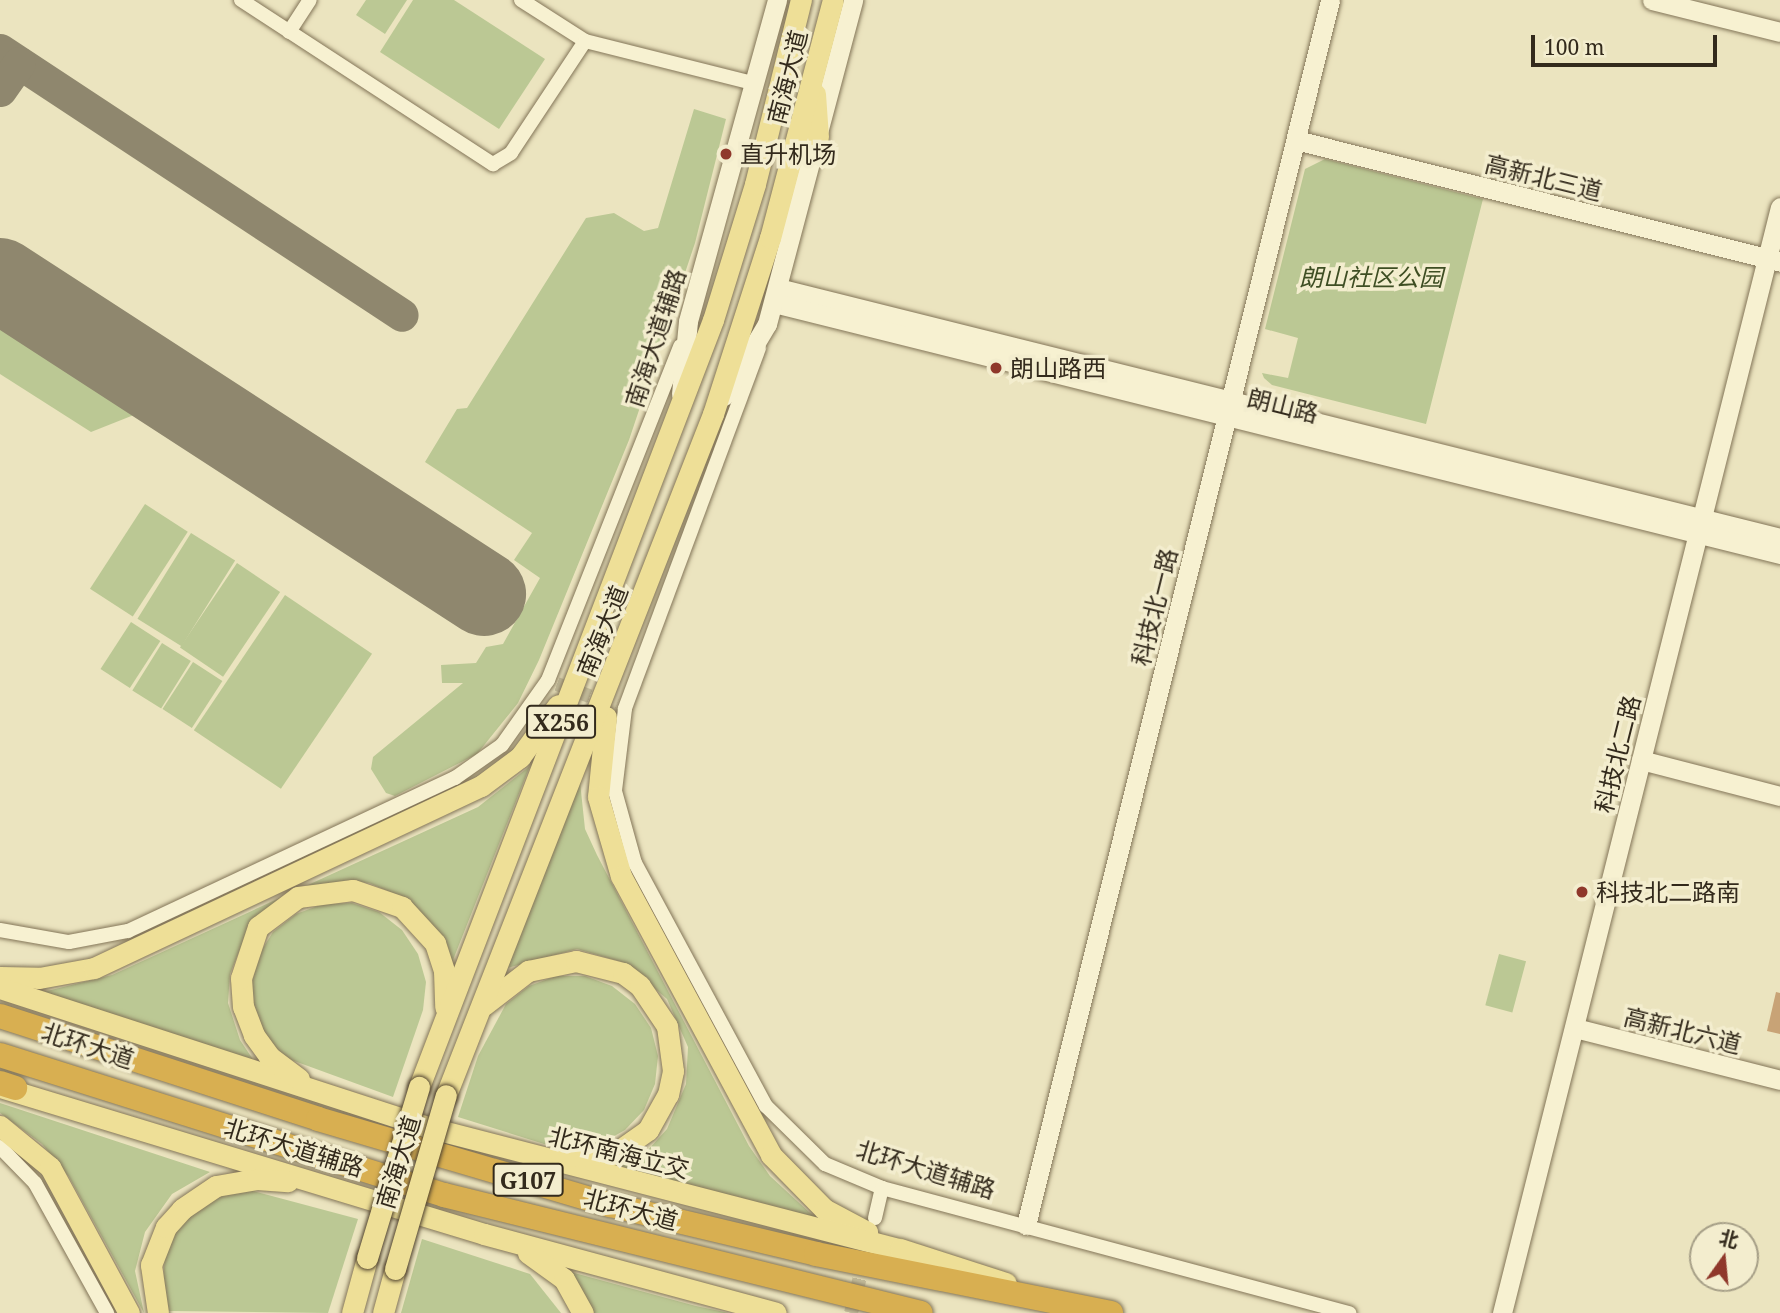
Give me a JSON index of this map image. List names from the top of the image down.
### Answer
{
  "streets": {
    "highway": ["北环大道", "G107"],
    "main road": [
      "南海大道",
      "X256",
      "北环大道辅路",
      "北环南海立交"
    ],
    "street": [
      "高新北三道",
      "南海大道辅路",
      "朗山路",
      "科技北一路",
      "科技北二路",
      "高新北六道"
    ]
  },
  "crossings": [
    ["南海大道", "南海大道辅路"],
    ["高新北三道", "科技北一路"],
    ["高新北三道", "科技北二路"],
    ["朗山路", "科技北一路"],
    ["朗山路", "科技北二路"],
    ["科技北一路", "北环大道辅路"],
    ["科技北二路", "高新北六道"]
  ],
  "parks": ["朗山社区公园"],
  "places": ["直升机场", "朗山路西", "科技北二路南"],
  "scale_bar": "100 m",
  "north": "top"
}
